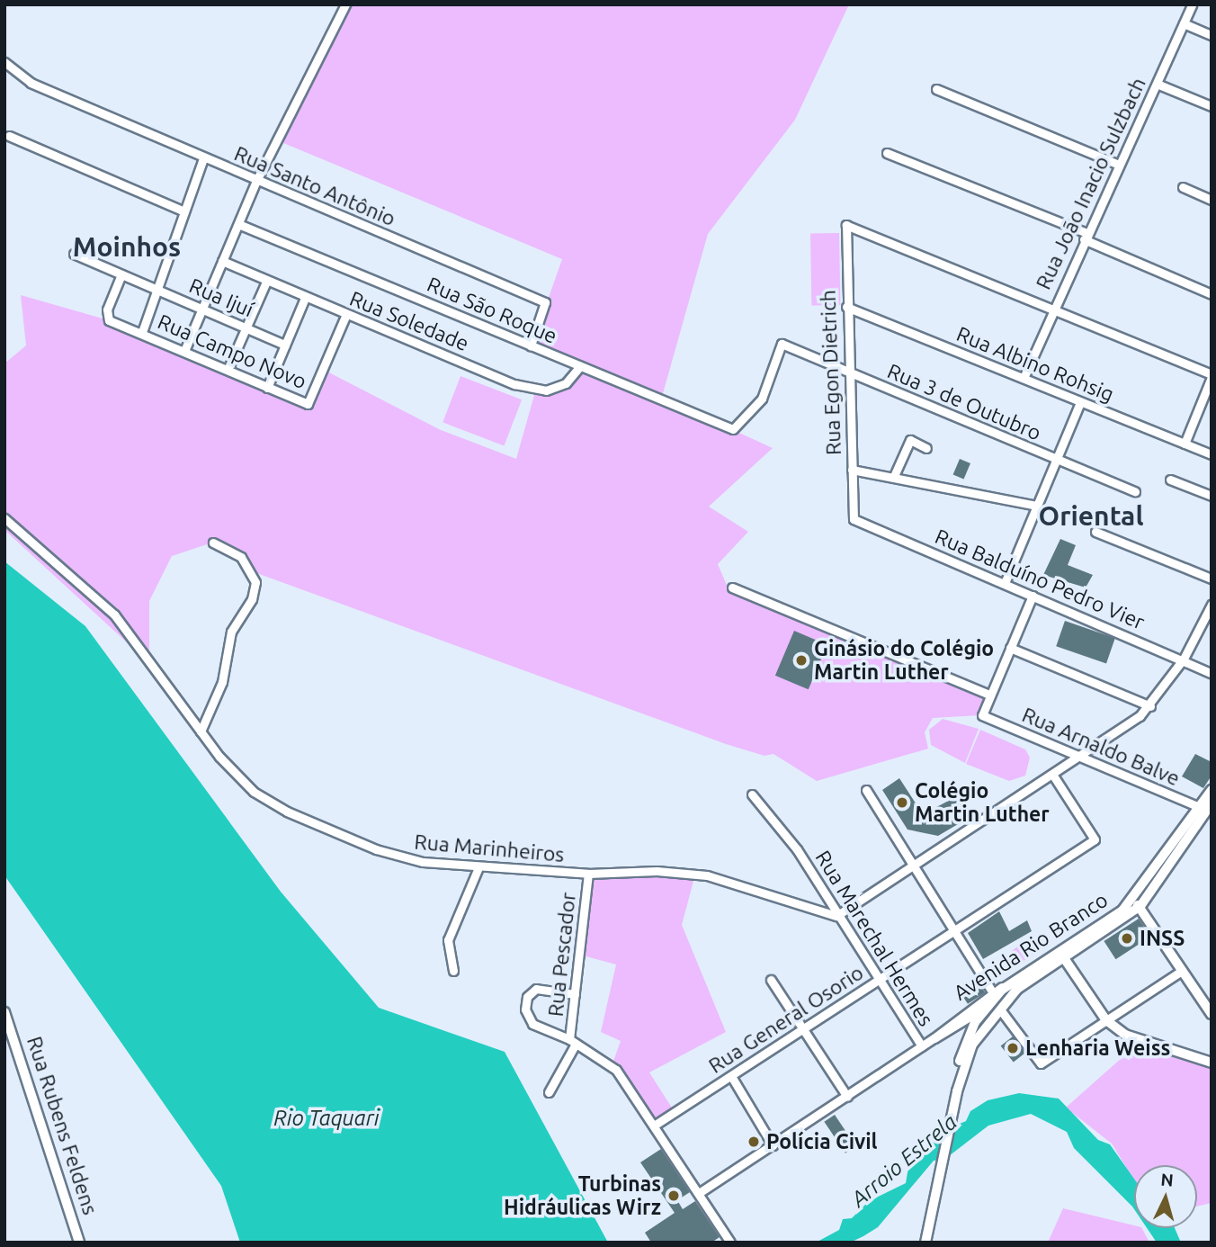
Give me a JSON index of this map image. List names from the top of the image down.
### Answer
{
  "streets": {
    "main road": ["Avenida Rio Branco", "Rua Rubens Feldens"],
    "street": [
      "Rua João Inacio Sulzbach",
      "Rua Santo Antônio",
      "Rua Ijuí",
      "Rua São Roque",
      "Rua Soledade",
      "Rua Campo Novo",
      "Rua Albino Rohsig",
      "Rua Egon Dietrich",
      "Rua 3 de Outubro",
      "Rua Balduíno Pedro Vier",
      "Rua Arnaldo Balve",
      "Rua Marinheiros",
      "Rua Marechal Hermes",
      "Rua Pescador",
      "Rua General Osorio"
    ]
  },
  "crossings": [
    ["Rua João Inacio Sulzbach", "Rua Albino Rohsig"],
    ["Rua João Inacio Sulzbach", "Rua Egon Dietrich"],
    ["Rua Santo Antônio", "Rua São Roque"],
    ["Rua Ijuí", "Rua Campo Novo"],
    ["Rua São Roque", "Rua Soledade"],
    ["Rua São Roque", "Rua 3 de Outubro"],
    ["Rua Soledade", "Rua Campo Novo"],
    ["Rua Albino Rohsig", "Rua Egon Dietrich"],
    ["Rua Egon Dietrich", "Rua 3 de Outubro"],
    ["Rua Egon Dietrich", "Rua Balduíno Pedro Vier"],
    ["Rua Arnaldo Balve", "Avenida Rio Branco"],
    ["Rua Marinheiros", "Rua Marechal Hermes"],
    ["Rua Marinheiros", "Rua Pescador"],
    ["Rua Marechal Hermes", "Avenida Rio Branco"],
    ["Rua Marechal Hermes", "Rua General Osorio"]
  ],
  "districts": ["Moinhos", "Oriental"],
  "water": ["Rio Taquari", "Arroio Estrela"],
  "places": [
    "Ginásio do Colégio Martin Luther",
    "Colégio Martin Luther",
    "INSS",
    "Lenharia Weiss",
    "Polícia Civil",
    "Turbinas Hidráulicas Wirz"
  ],
  "north": "top"
}
